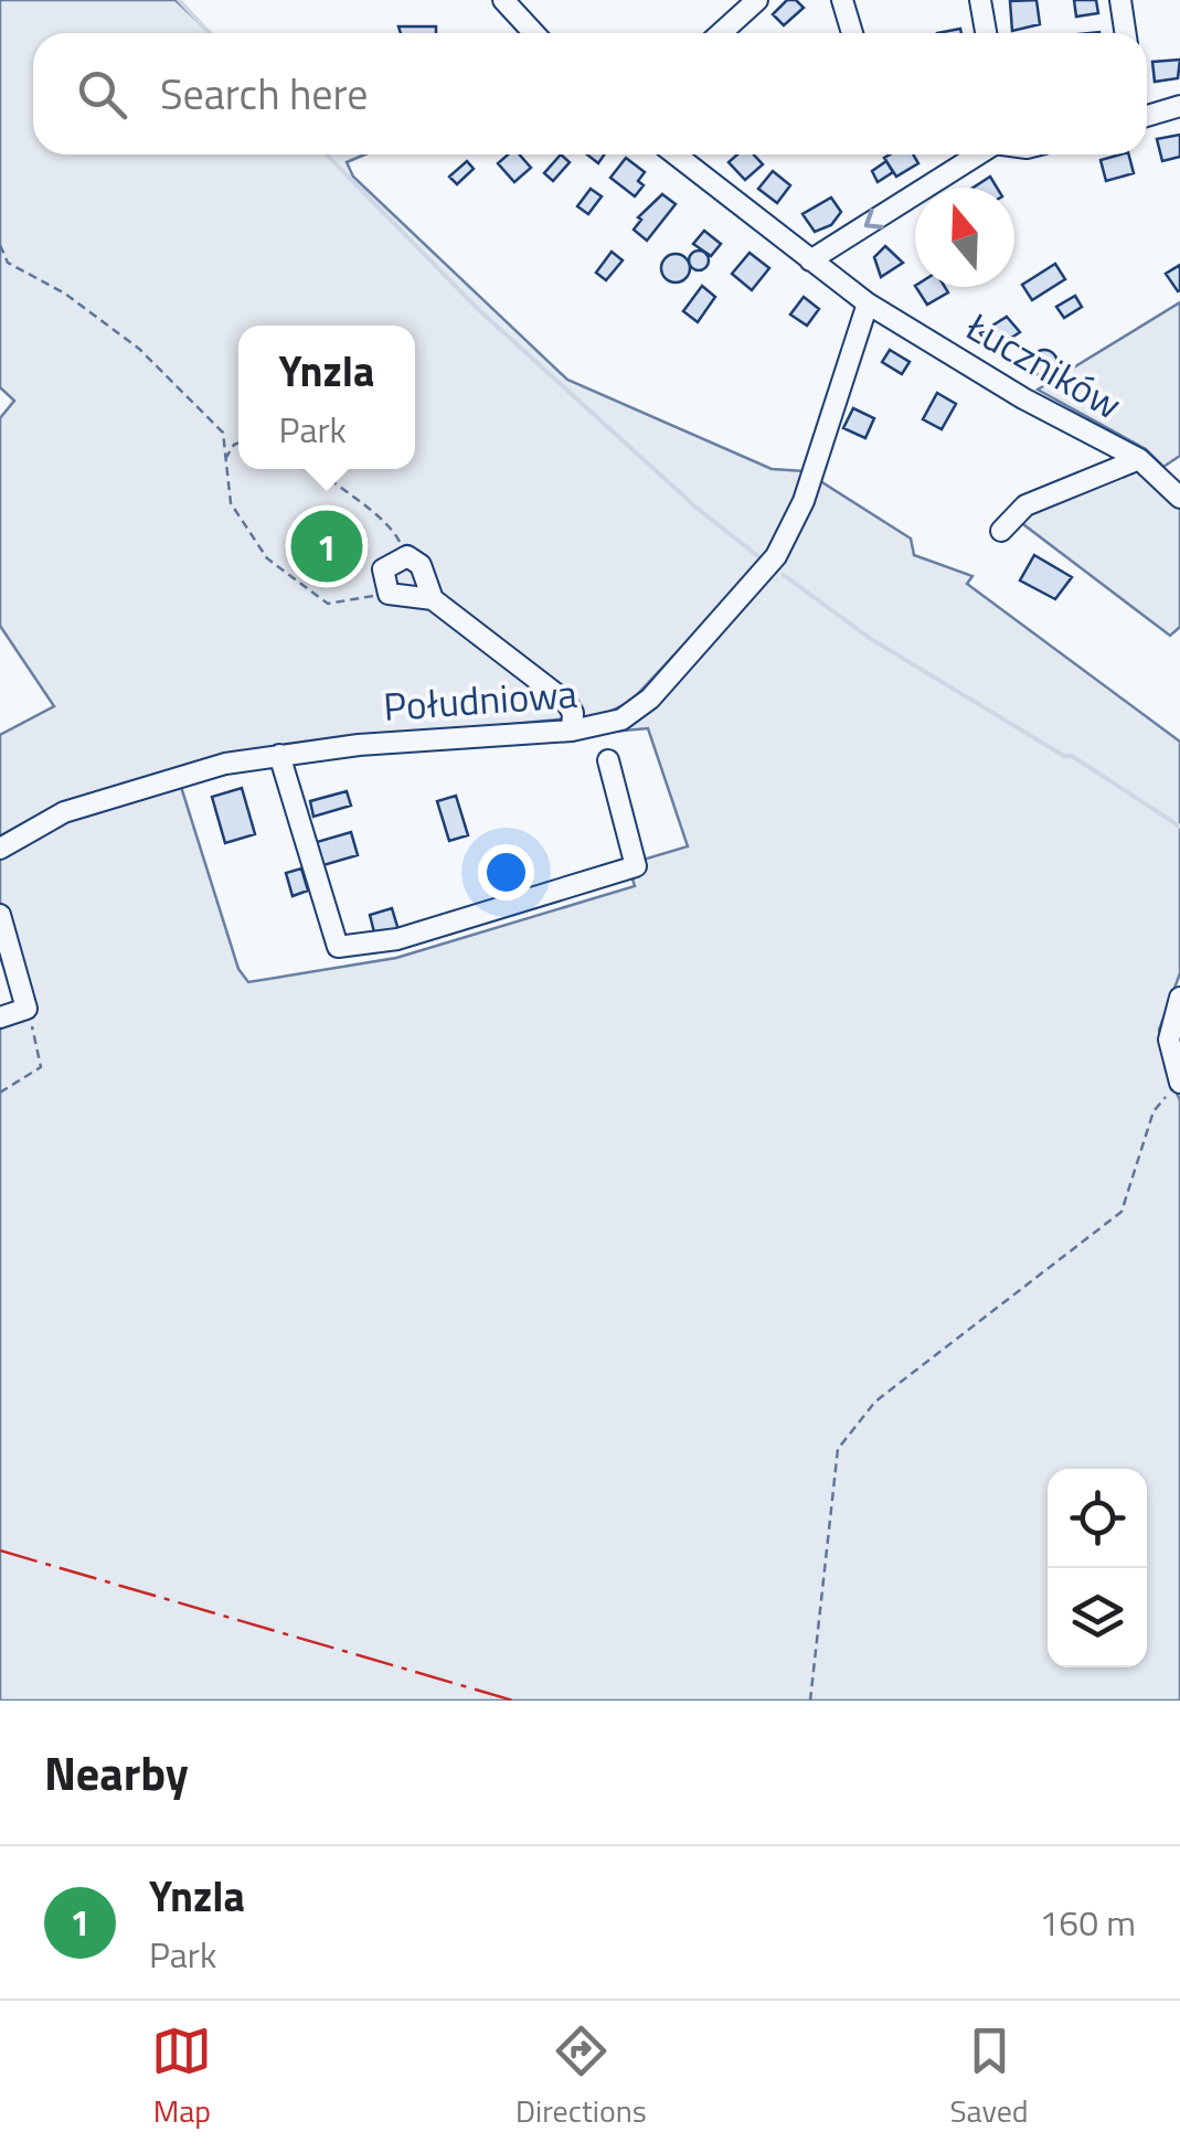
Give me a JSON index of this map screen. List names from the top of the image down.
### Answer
{
  "streets": {
    "street": ["Łuczników", "Południowa"]
  },
  "crossings": [
    ["Łuczników", "Południowa"]
  ],
  "north": "top",
  "page": {
    "search": "Search here",
    "popup": ["Ynzla", "Park"],
    "pins": "1",
    "heading": "Nearby",
    "list": [
      {
        "mark": "1",
        "name": "Ynzla",
        "note": "Park",
        "value": "160 m"
      }
    ],
    "nav": ["Map", "Directions", "Saved"]
  }
}
